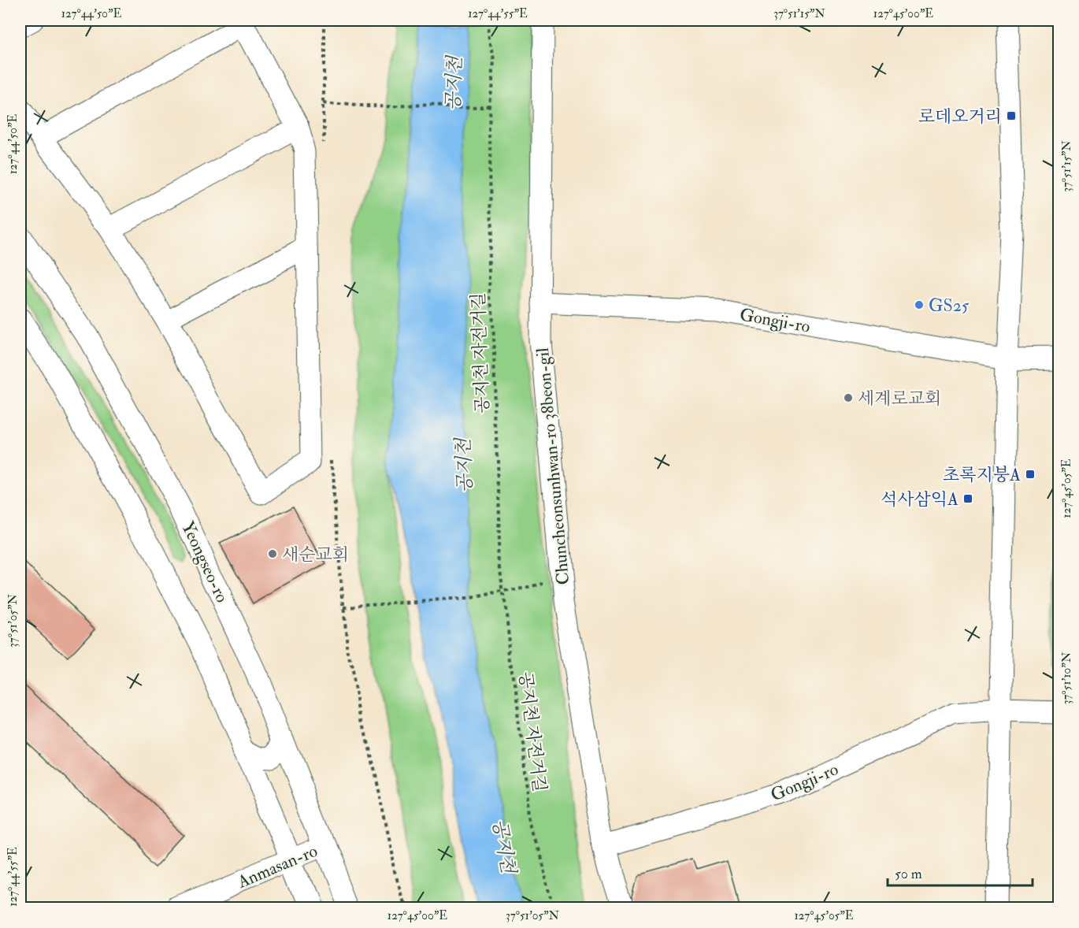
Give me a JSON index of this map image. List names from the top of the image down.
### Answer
{
  "streets": {
    "street": [
      "Gongji-ro",
      "Chuncheonsunhwan-ro 38beon-gil",
      "Yeongseo-ro",
      "Anmasan-ro"
    ],
    "path": ["공지천 자전거길"]
  },
  "crossings": [
    ["Gongji-ro", "Chuncheonsunhwan-ro 38beon-gil"],
    ["Yeongseo-ro", "Anmasan-ro"]
  ],
  "water": ["공지천"],
  "places": {
    "transit": ["로데오거리", "초록지붕A", "석사삼익A"],
    "other": ["GS25", "세계로교회", "새순교회"]
  },
  "scale_bar": "50 m",
  "coordinates": [
    "127°44'50\"E",
    "127°44'55\"E",
    "37°51'15\"N",
    "127°45'00\"E",
    "127°45'05\"E",
    "37°51'05\"N",
    "37°51'10\"N"
  ]
}
